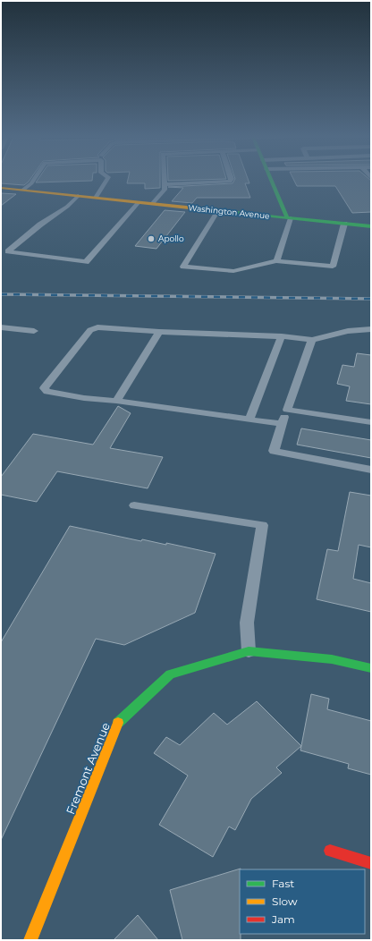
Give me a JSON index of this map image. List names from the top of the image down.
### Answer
{
  "streets": {
    "street": ["Washington Avenue", "Fremont Avenue"]
  },
  "places": ["Apollo"],
  "legend": ["Fast", "Slow", "Jam"]
}
